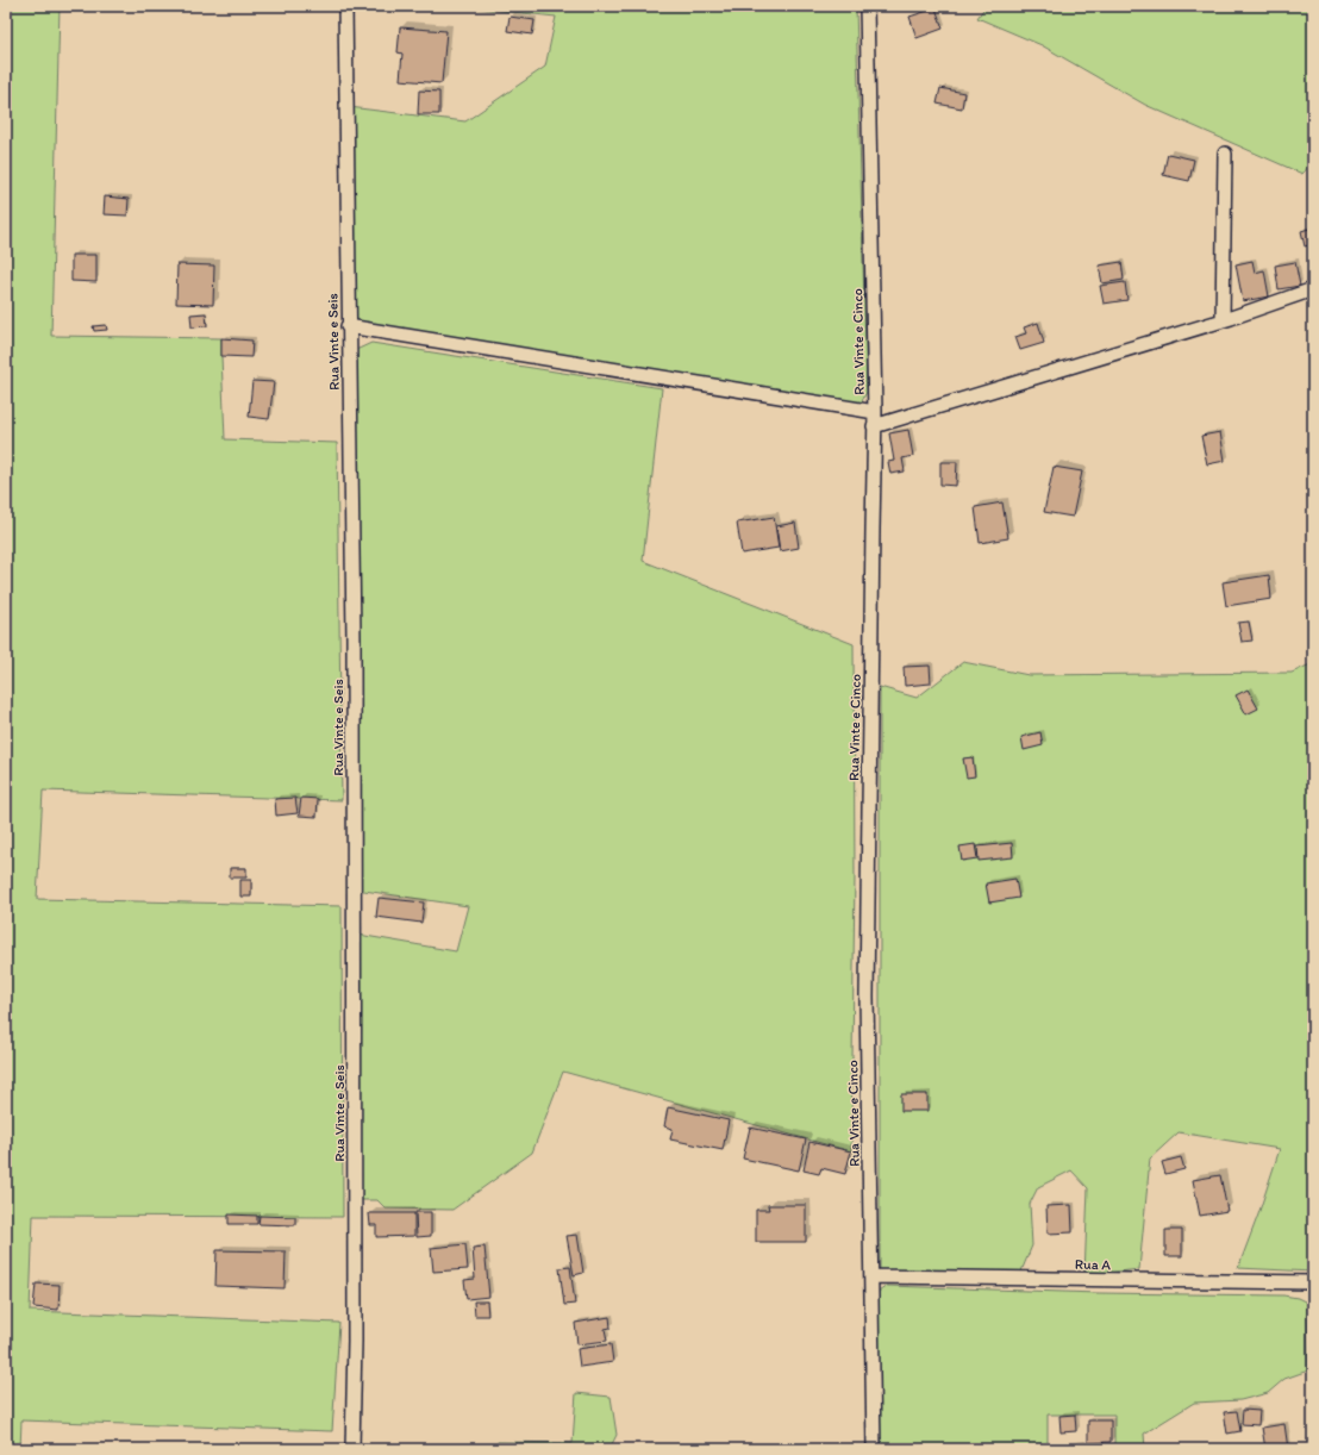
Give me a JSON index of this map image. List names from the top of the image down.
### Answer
{
  "streets": {
    "street": ["Rua Vinte e Seis", "Rua Vinte e Cinco", "Rua A"]
  },
  "crossings": [
    ["Rua Vinte e Cinco", "Rua A"]
  ]
}
